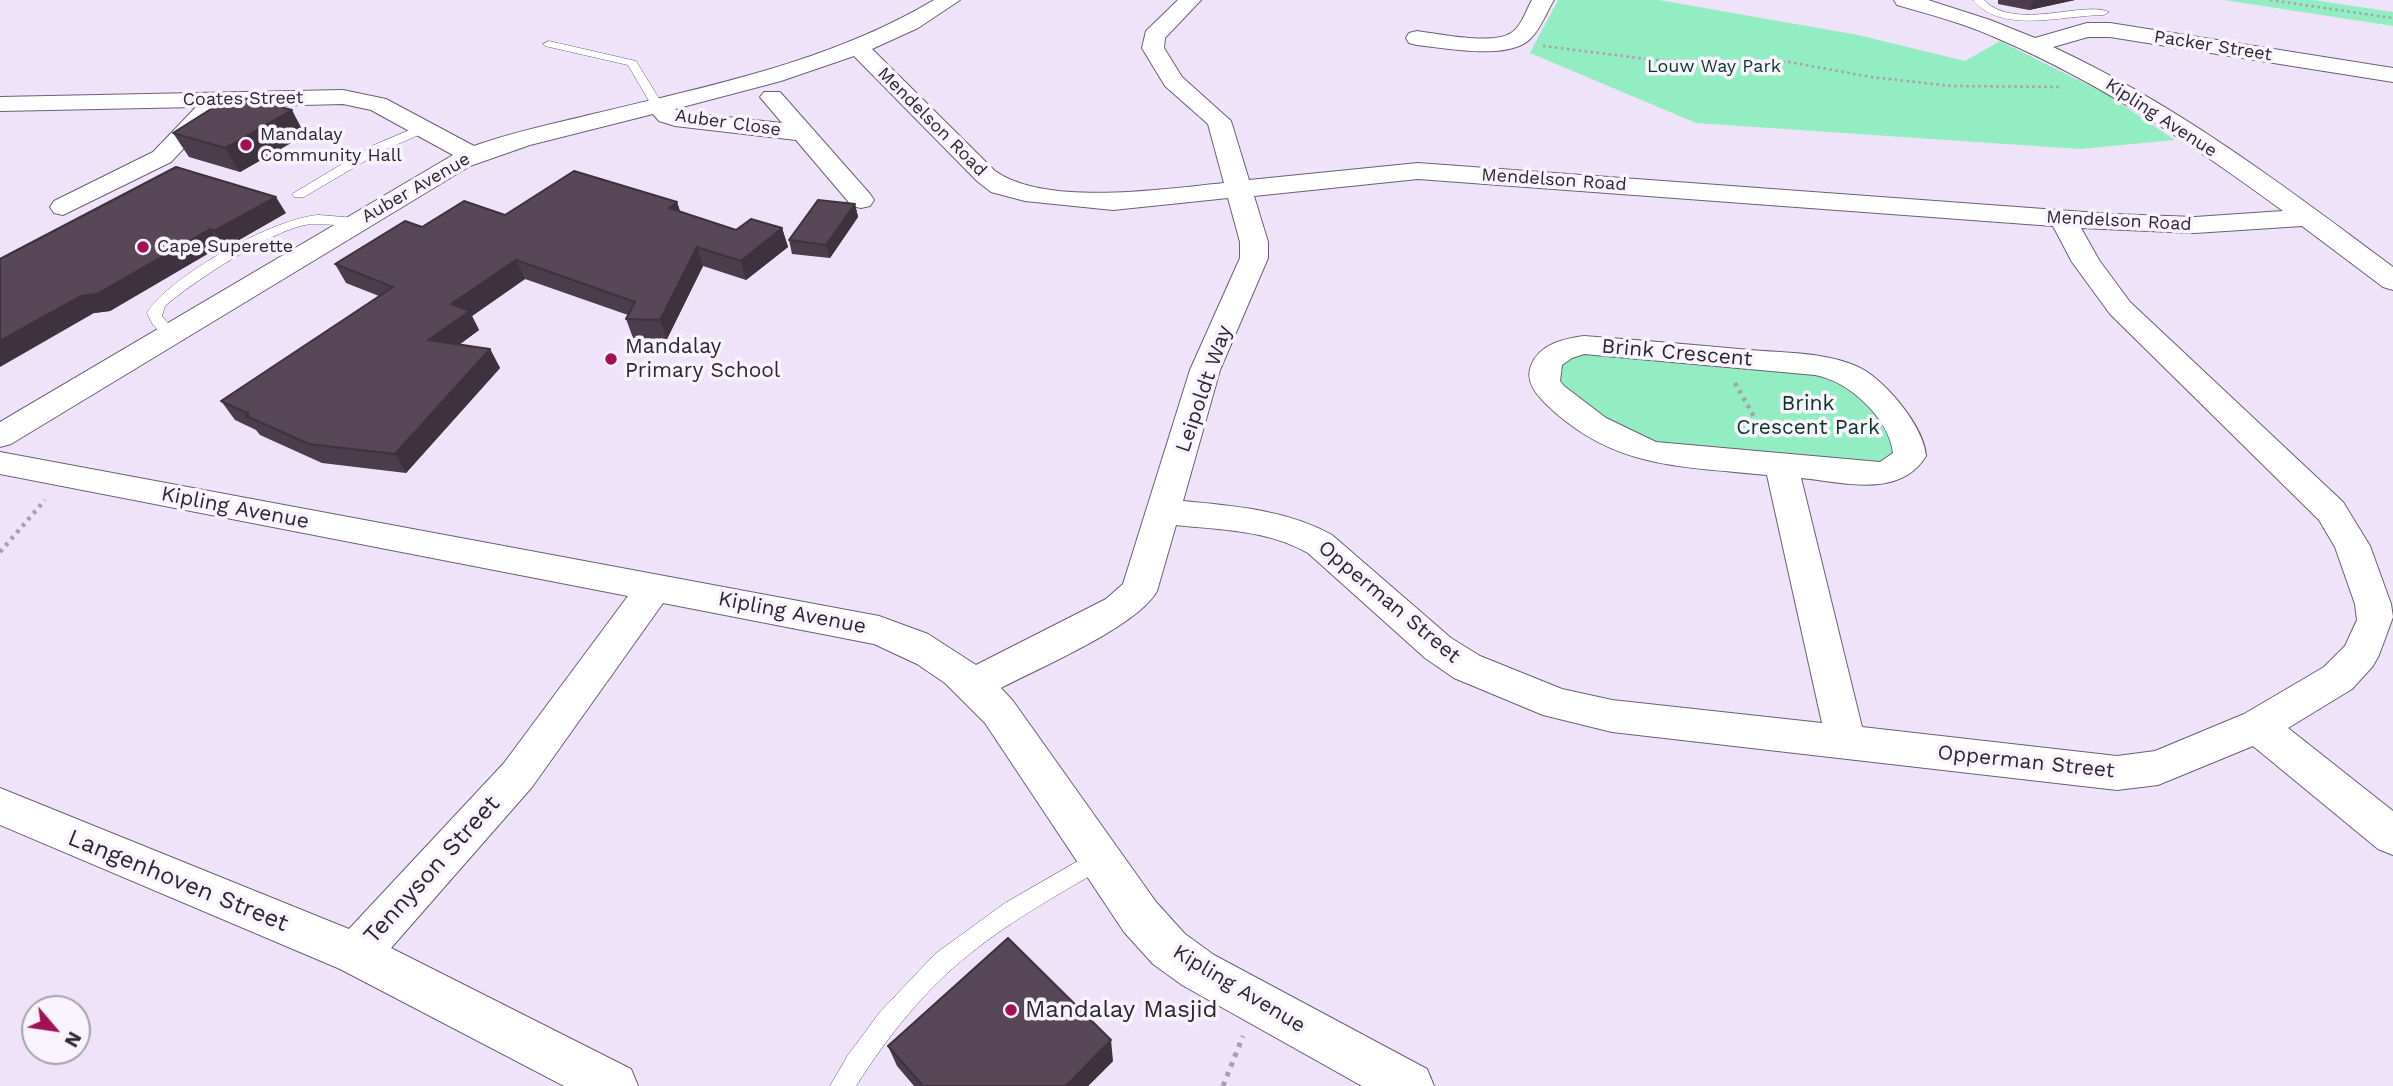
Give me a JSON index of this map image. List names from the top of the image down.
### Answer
{
  "streets": {
    "street": [
      "Packer Street",
      "Coates Street",
      "Kipling Avenue",
      "Mendelson Road",
      "Auber Close",
      "Auber Avenue",
      "Brink Crescent",
      "Leipoldt Way",
      "Opperman Street",
      "Tennyson Street",
      "Langenhoven Street"
    ]
  },
  "crossings": [
    ["Packer Street", "Kipling Avenue"],
    ["Coates Street", "Auber Avenue"],
    ["Kipling Avenue", "Mendelson Road"],
    ["Kipling Avenue", "Leipoldt Way"],
    ["Kipling Avenue", "Tennyson Street"],
    ["Mendelson Road", "Auber Avenue"],
    ["Mendelson Road", "Leipoldt Way"],
    ["Mendelson Road", "Opperman Street"],
    ["Auber Close", "Auber Avenue"],
    ["Leipoldt Way", "Opperman Street"],
    ["Tennyson Street", "Langenhoven Street"]
  ],
  "parks": ["Louw Way Park", "Brink Crescent Park"],
  "places": [
    "Mandalay Community Hall",
    "Cape Superette",
    "Mandalay Primary School",
    "Mandalay Masjid"
  ],
  "north": "bottom right"
}
